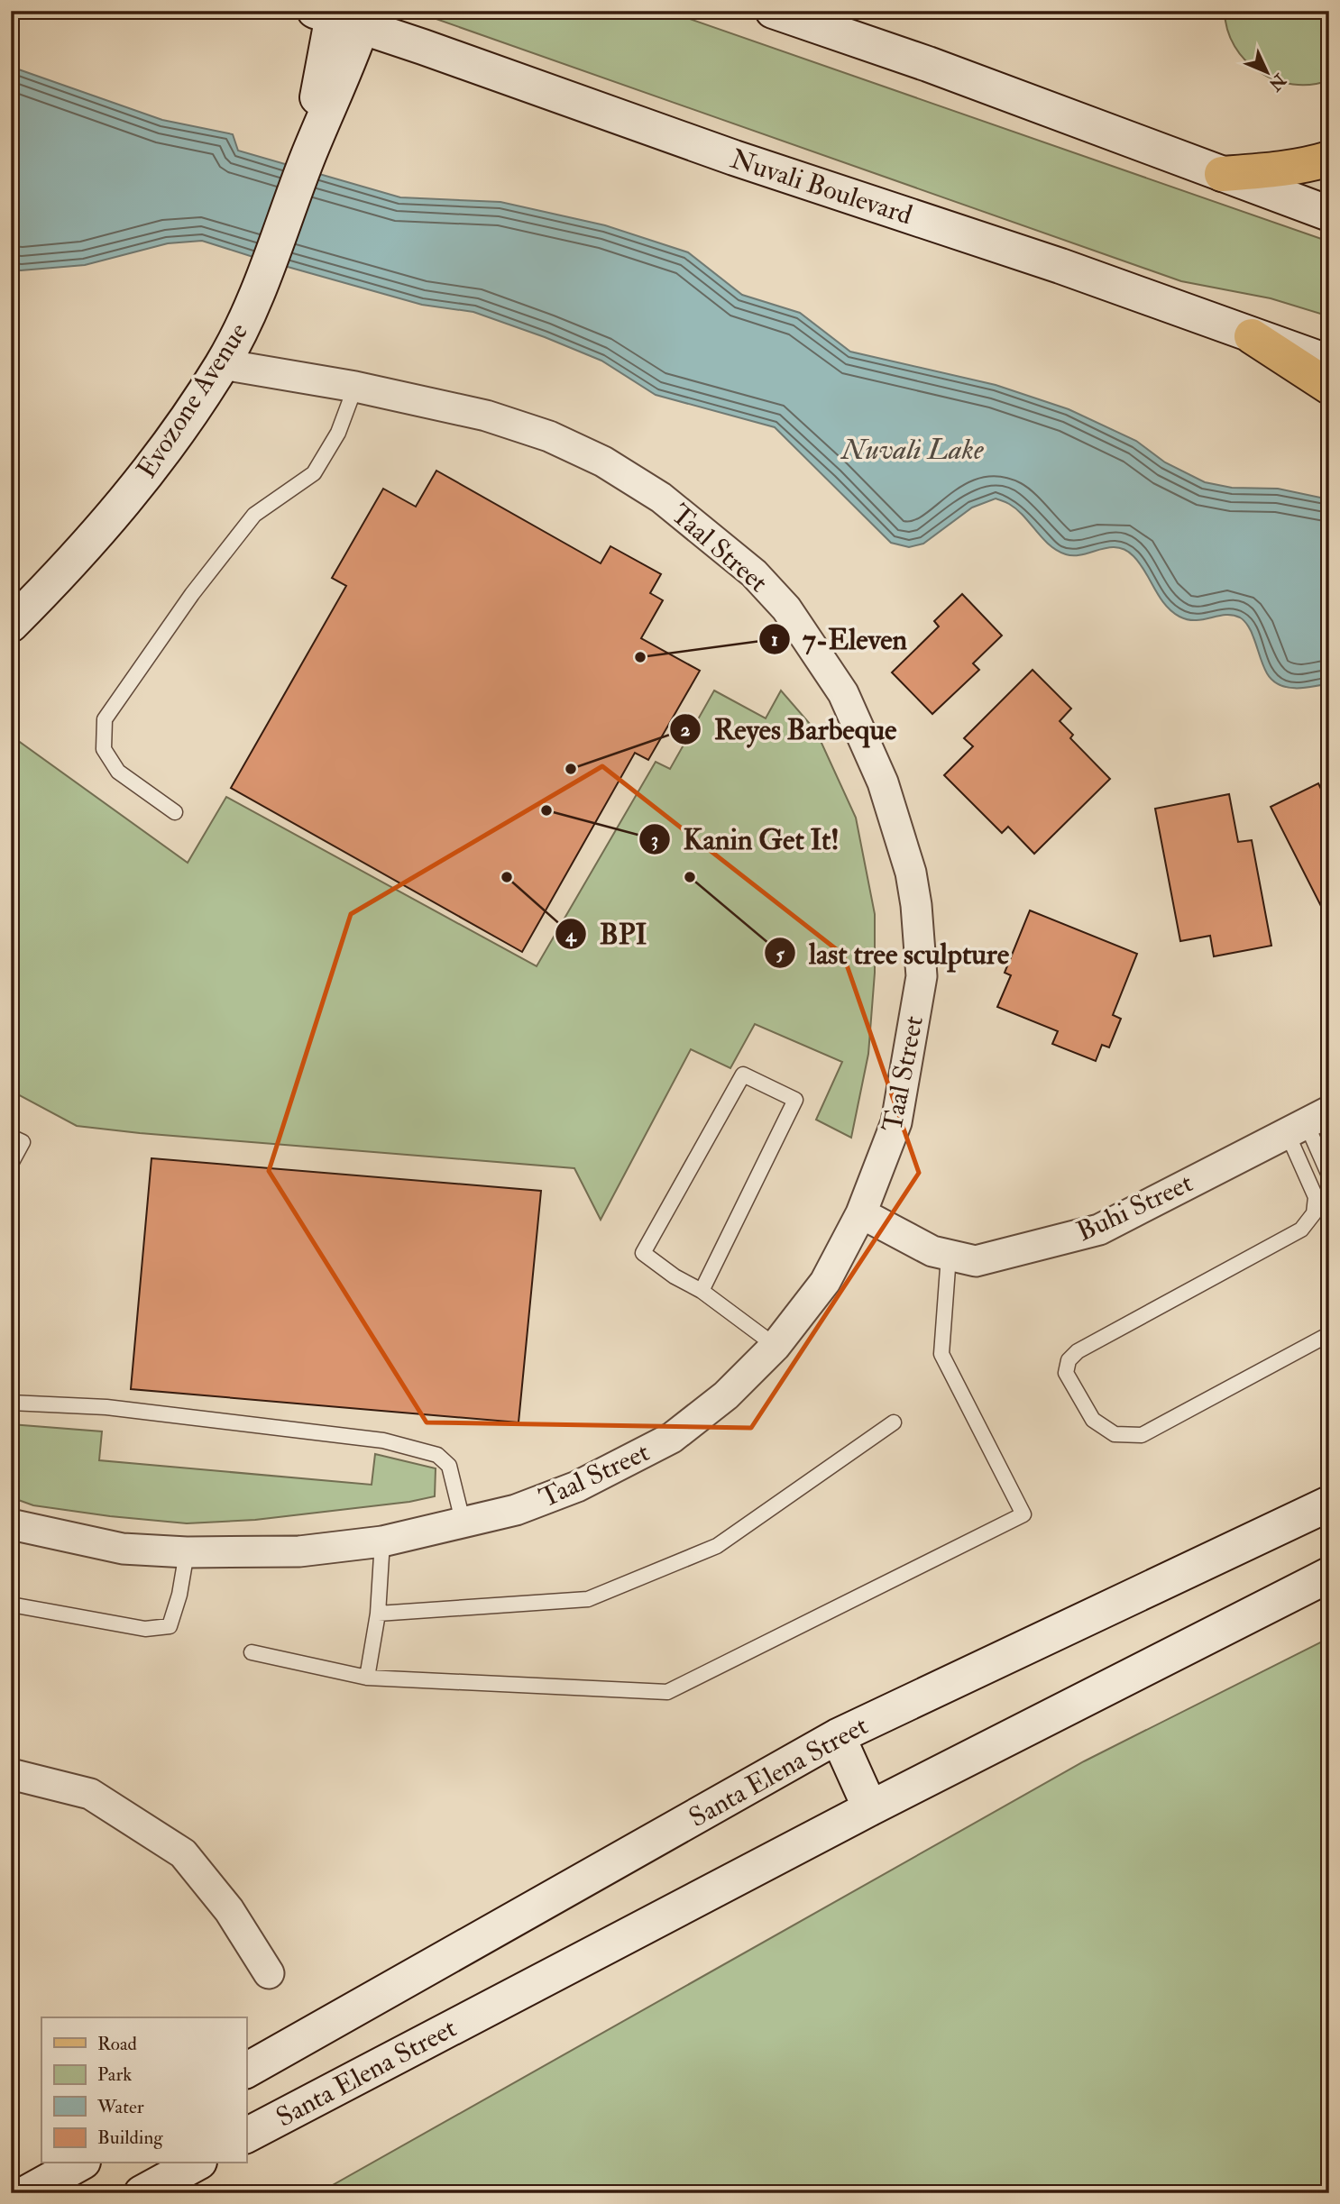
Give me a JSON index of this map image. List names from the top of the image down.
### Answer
{
  "streets": {
    "street": [
      "Nuvali Boulevard",
      "Evozone Avenue",
      "Taal Street",
      "Buhi Street",
      "Santa Elena Street"
    ]
  },
  "crossings": [
    ["Nuvali Boulevard", "Evozone Avenue"],
    ["Evozone Avenue", "Taal Street"],
    ["Taal Street", "Buhi Street"]
  ],
  "water": ["Nuvali Lake"],
  "places": [
    "7-Eleven",
    "Reyes Barbeque",
    "Kanin Get It!",
    "BPI",
    "last tree sculpture"
  ],
  "legend": [
    "Road",
    "Park",
    "Water",
    "Building"
  ],
  "north": "bottom right"
}
